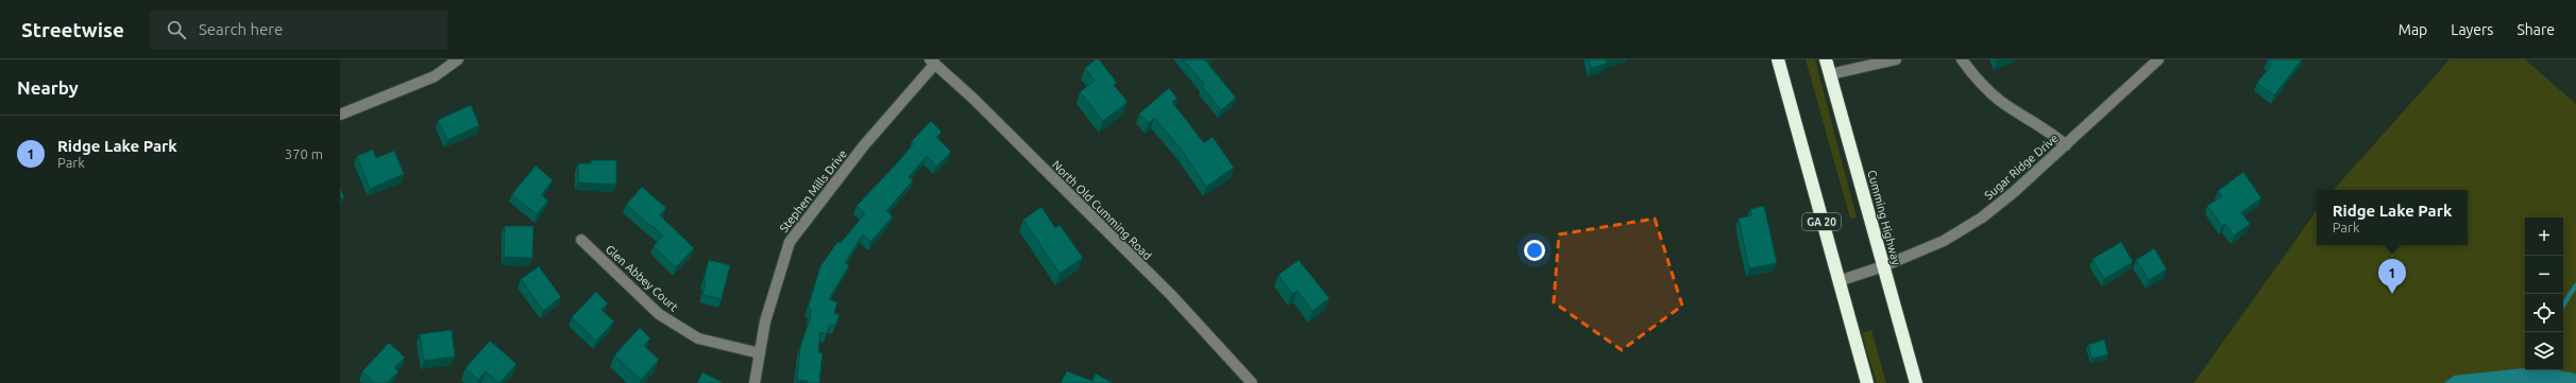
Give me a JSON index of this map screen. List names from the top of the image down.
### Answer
{
  "streets": {
    "highway": ["Cumming Highway", "GA 20"],
    "street": [
      "Sugar Ridge Drive",
      "Stephen Mills Drive",
      "North Old Cumming Road",
      "Glen Abbey Court"
    ]
  },
  "crossings": [
    ["Sugar Ridge Drive", "Cumming Highway"],
    ["Sugar Ridge Drive", "GA 20"],
    ["Stephen Mills Drive", "North Old Cumming Road"],
    ["Stephen Mills Drive", "Glen Abbey Court"]
  ],
  "page": {
    "header": "Streetwise",
    "search": "Search here",
    "nav": ["Map", "Layers", "Share"],
    "heading": "Nearby",
    "list": [
      {
        "mark": "1",
        "name": "Ridge Lake Park",
        "note": "Park",
        "value": "370 m"
      }
    ],
    "popup": ["Ridge Lake Park", "Park"],
    "map_buttons": ["+", "−"],
    "pins": "1"
  }
}
